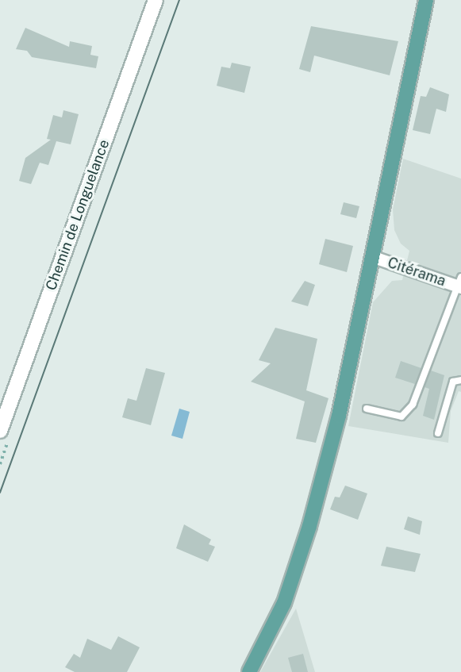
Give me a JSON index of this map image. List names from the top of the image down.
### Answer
{
  "streets": {
    "street": ["Chemin de Longuelance", "Citérama"]
  }
}
